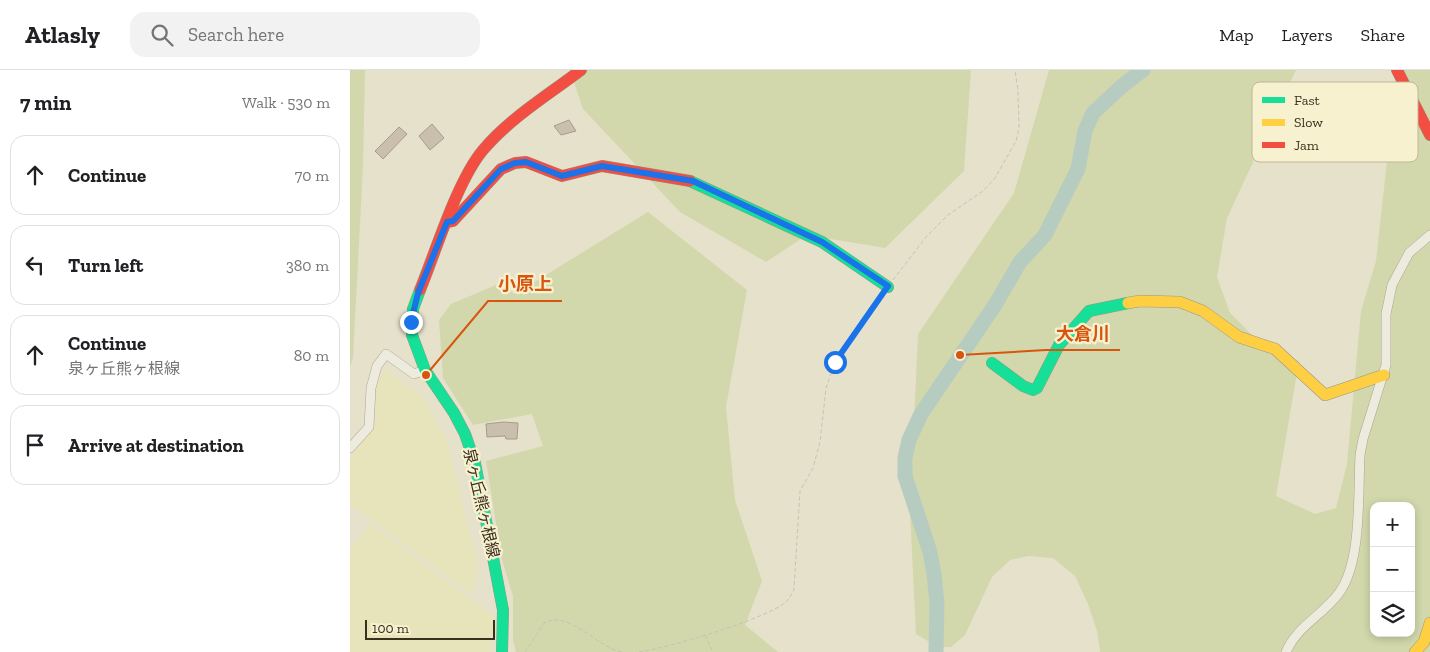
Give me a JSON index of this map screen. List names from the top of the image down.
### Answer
{
  "streets": {
    "street": ["泉ヶ丘熊ヶ根線"]
  },
  "places": ["大倉川", "小原上"],
  "legend": ["Fast", "Slow", "Jam"],
  "scale_bar": "100 m",
  "page": {
    "header": "Atlasly",
    "search": "Search here",
    "nav": ["Map", "Layers", "Share"],
    "heading": ["7 min", "Walk · 530 m"],
    "list": [
      ["Continue", "70 m"],
      ["Turn left", "380 m"],
      ["Continue", "泉ヶ丘熊ヶ根線", "80 m"],
      "Arrive at destination"
    ],
    "map_buttons": ["+", "−"],
    "scale": "100 m"
  }
}
